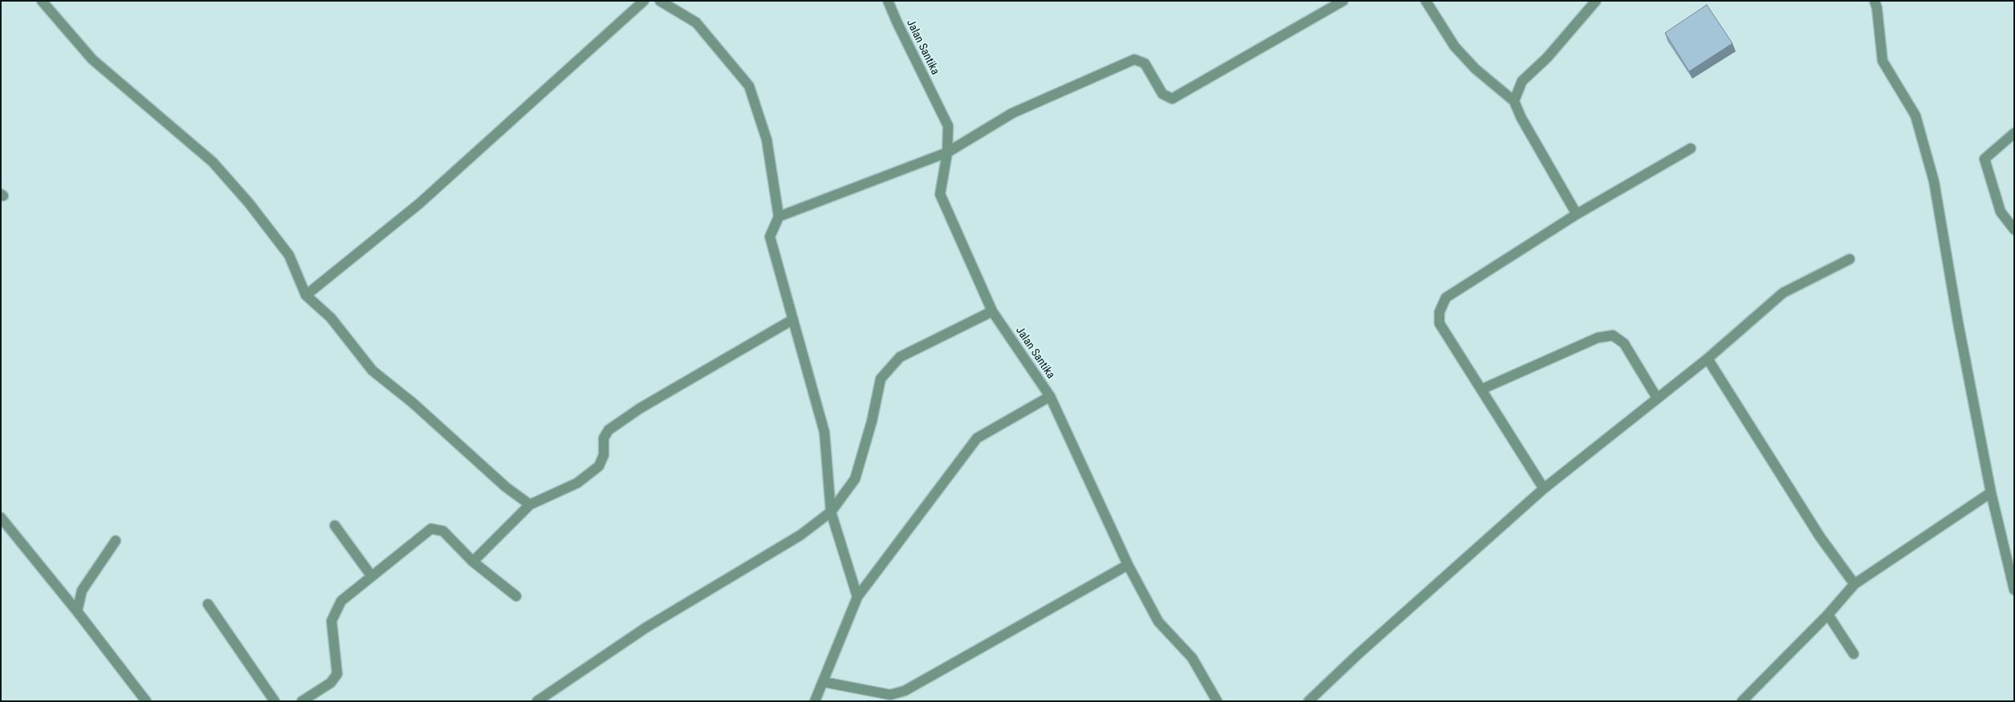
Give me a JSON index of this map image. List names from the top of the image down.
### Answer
{
  "streets": {
    "street": ["Jalan Santika"]
  }
}
